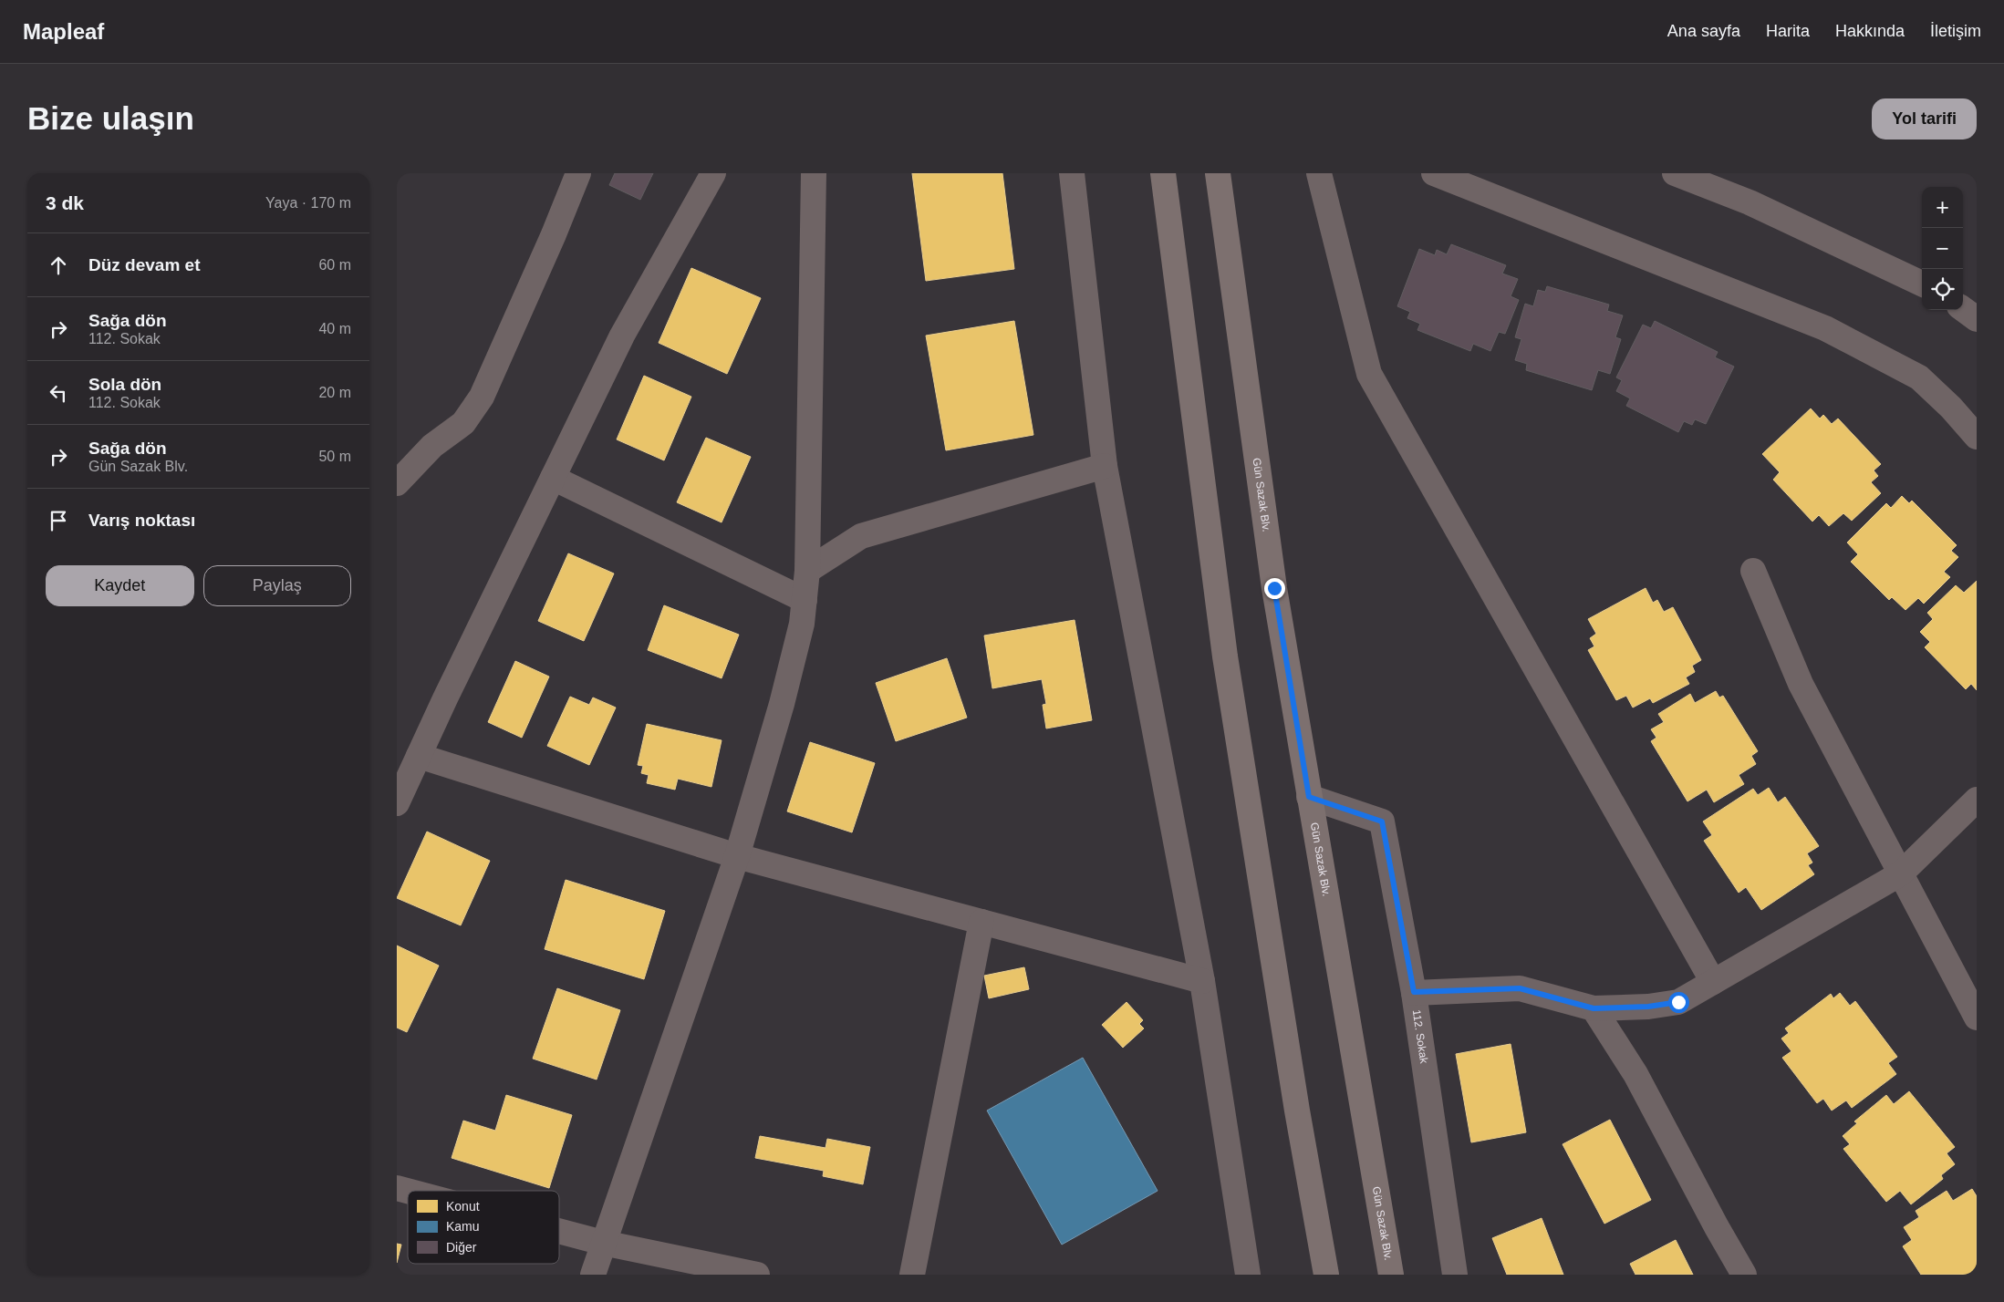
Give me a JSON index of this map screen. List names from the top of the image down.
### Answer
{
  "streets": {
    "main road": ["Gün Sazak Blv."],
    "street": ["112. Sokak"]
  },
  "crossings": [
    ["Gün Sazak Blv.", "112. Sokak"]
  ],
  "legend": ["Konut", "Kamu", "Diğer"],
  "page": {
    "header": "Mapleaf",
    "nav": [
      "Ana sayfa",
      "Harita",
      "Hakkında",
      "İletişim"
    ],
    "buttons": [
      "Yol tarifi",
      ["Kaydet", "Paylaş"]
    ],
    "title": "Bize ulaşın",
    "heading": ["3 dk", "Yaya · 170 m"],
    "map_buttons": ["+", "−"],
    "list": [
      ["Düz devam et", "60 m"],
      ["Sağa dön", "112. Sokak", "40 m"],
      ["Sola dön", "112. Sokak", "20 m"],
      ["Sağa dön", "Gün Sazak Blv.", "50 m"],
      "Varış noktası"
    ]
  }
}
